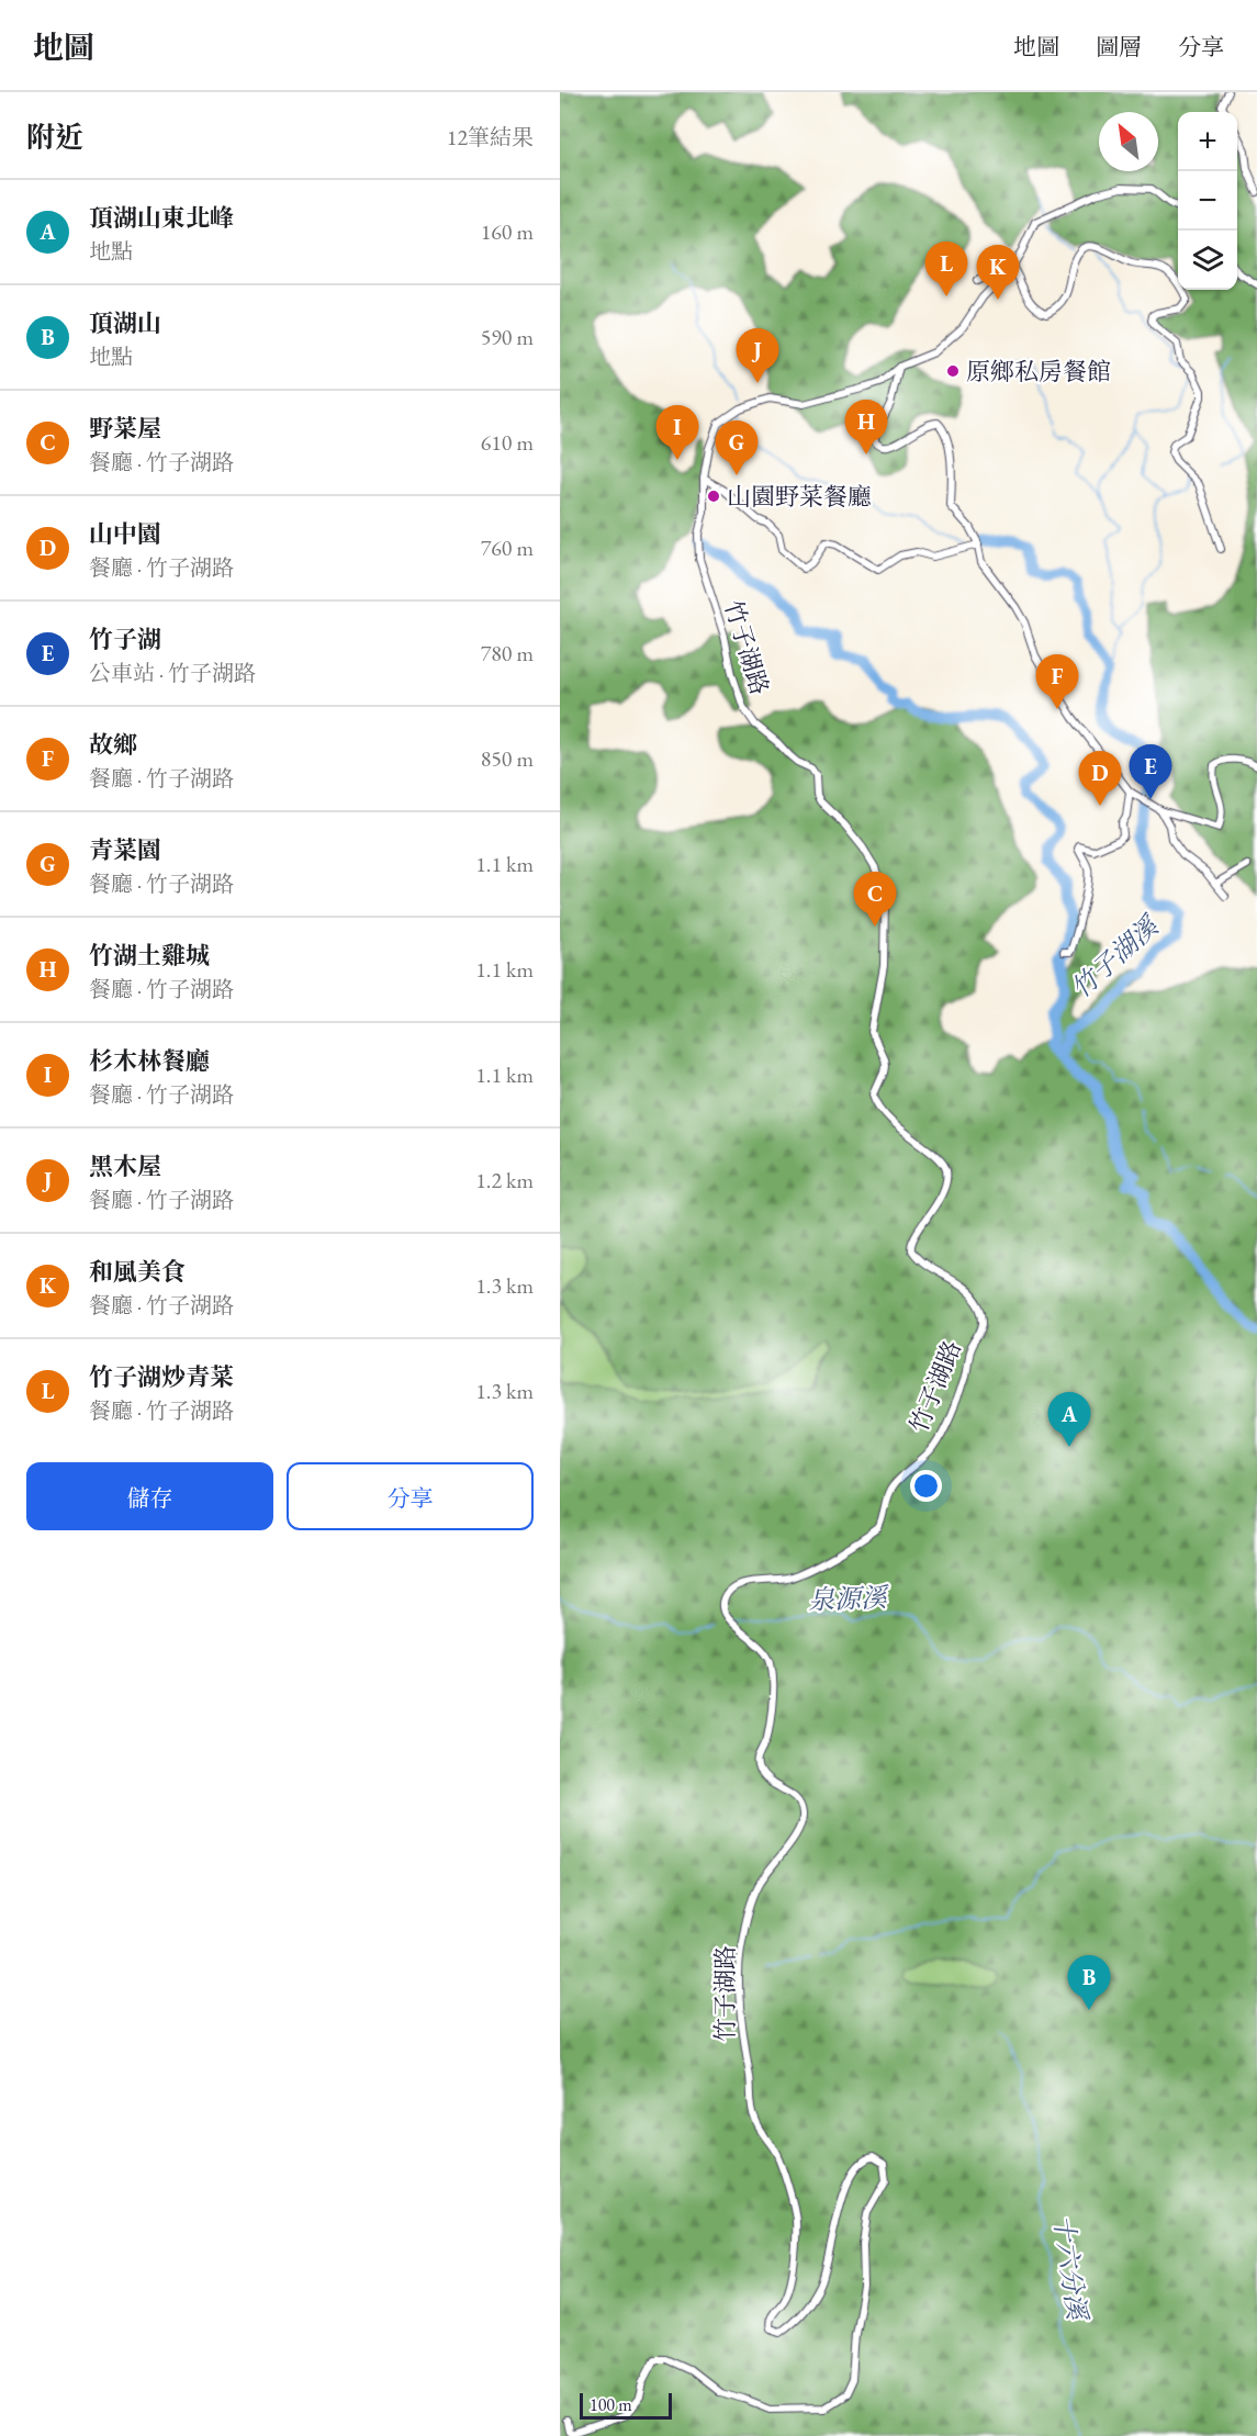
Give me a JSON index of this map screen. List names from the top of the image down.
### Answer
{
  "streets": {
    "street": ["竹子湖路"]
  },
  "water": ["竹子湖溪", "泉源溪", "十六分溪"],
  "places": ["原鄉私房餐館", "山園野菜餐廳"],
  "scale_bar": "100 m",
  "north": "top left",
  "page": {
    "header": "地圖",
    "nav": ["地圖", "圖層", "分享"],
    "heading": ["附近", "12筆結果"],
    "map_buttons": ["+", "−"],
    "list": [
      {
        "mark": "A",
        "name": "頂湖山東北峰",
        "note": "地點",
        "value": "160 m"
      },
      {
        "mark": "B",
        "name": "頂湖山",
        "note": "地點",
        "value": "590 m"
      },
      {
        "mark": "C",
        "name": "野菜屋",
        "note": "餐廳 · 竹子湖路",
        "value": "610 m"
      },
      {
        "mark": "D",
        "name": "山中園",
        "note": "餐廳 · 竹子湖路",
        "value": "760 m"
      },
      {
        "mark": "E",
        "name": "竹子湖",
        "note": "公車站 · 竹子湖路",
        "value": "780 m"
      },
      {
        "mark": "F",
        "name": "故鄉",
        "note": "餐廳 · 竹子湖路",
        "value": "850 m"
      },
      {
        "mark": "G",
        "name": "青菜園",
        "note": "餐廳 · 竹子湖路",
        "value": "1.1 km"
      },
      {
        "mark": "H",
        "name": "竹湖土雞城",
        "note": "餐廳 · 竹子湖路",
        "value": "1.1 km"
      },
      {
        "mark": "I",
        "name": "杉木林餐廳",
        "note": "餐廳 · 竹子湖路",
        "value": "1.1 km"
      },
      {
        "mark": "J",
        "name": "黑木屋",
        "note": "餐廳 · 竹子湖路",
        "value": "1.2 km"
      },
      {
        "mark": "K",
        "name": "和風美食",
        "note": "餐廳 · 竹子湖路",
        "value": "1.3 km"
      },
      {
        "mark": "L",
        "name": "竹子湖炒青菜",
        "note": "餐廳 · 竹子湖路",
        "value": "1.3 km"
      }
    ],
    "pins": [
      "L",
      "K",
      "J",
      "H",
      "I",
      "G",
      "F",
      "E",
      "D",
      "C",
      "A",
      "B"
    ],
    "buttons": ["儲存", "分享"],
    "scale": "100 m"
  }
}
